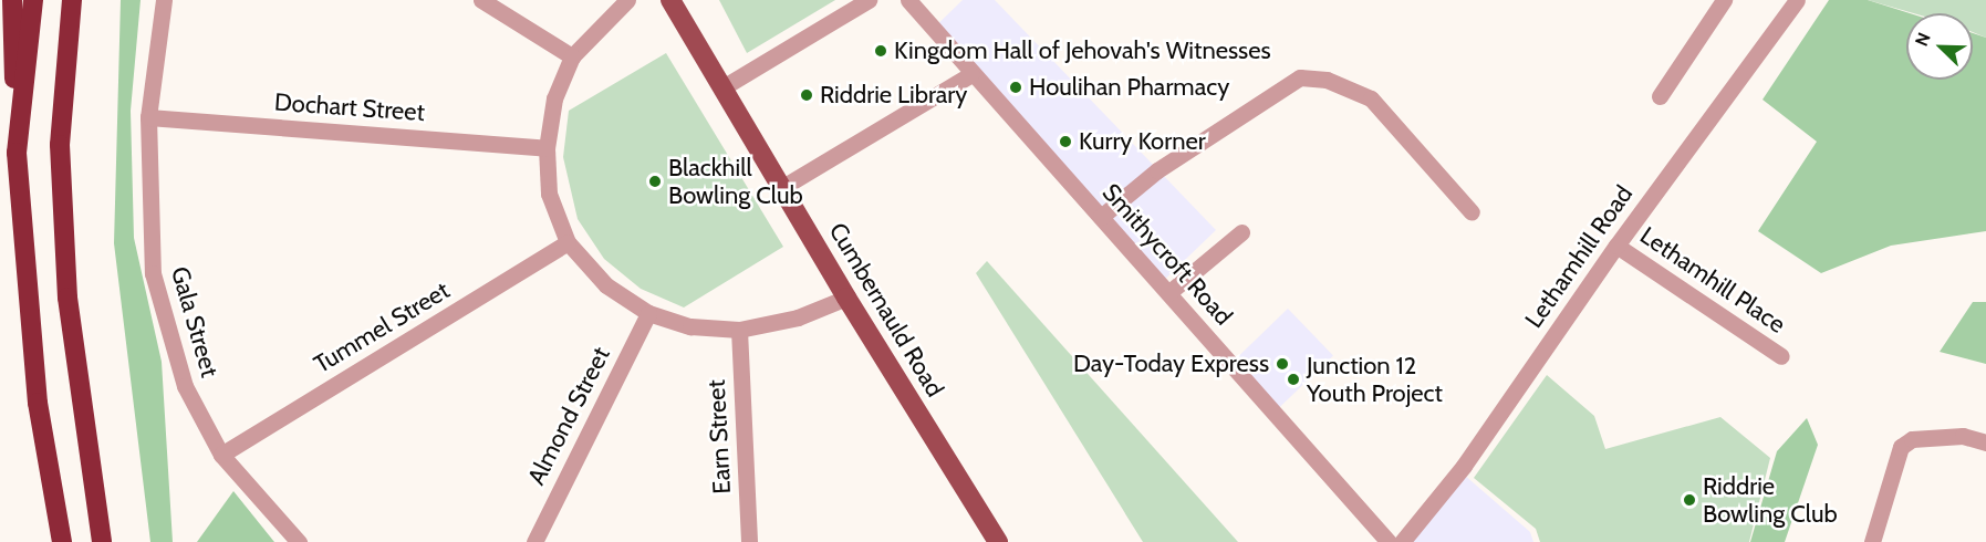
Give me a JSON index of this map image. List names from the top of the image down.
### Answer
{
  "streets": {
    "main road": ["Cumbernauld Road"],
    "street": [
      "Dochart Street",
      "Smithycroft Road",
      "Lethamhill Road",
      "Lethamhill Place",
      "Gala Street",
      "Tummel Street",
      "Almond Street",
      "Earn Street"
    ]
  },
  "crossings": [
    ["Dochart Street", "Gala Street"],
    ["Lethamhill Road", "Lethamhill Place"],
    ["Gala Street", "Tummel Street"]
  ],
  "places": [
    "Kingdom Hall of Jehovah's Witnesses",
    "Houlihan Pharmacy",
    "Riddrie Library",
    "Kurry Korner",
    "Blackhill Bowling Club",
    "Day-Today Express",
    "Junction 12 Youth Project",
    "Riddrie Bowling Club"
  ],
  "north": "top left"
}
